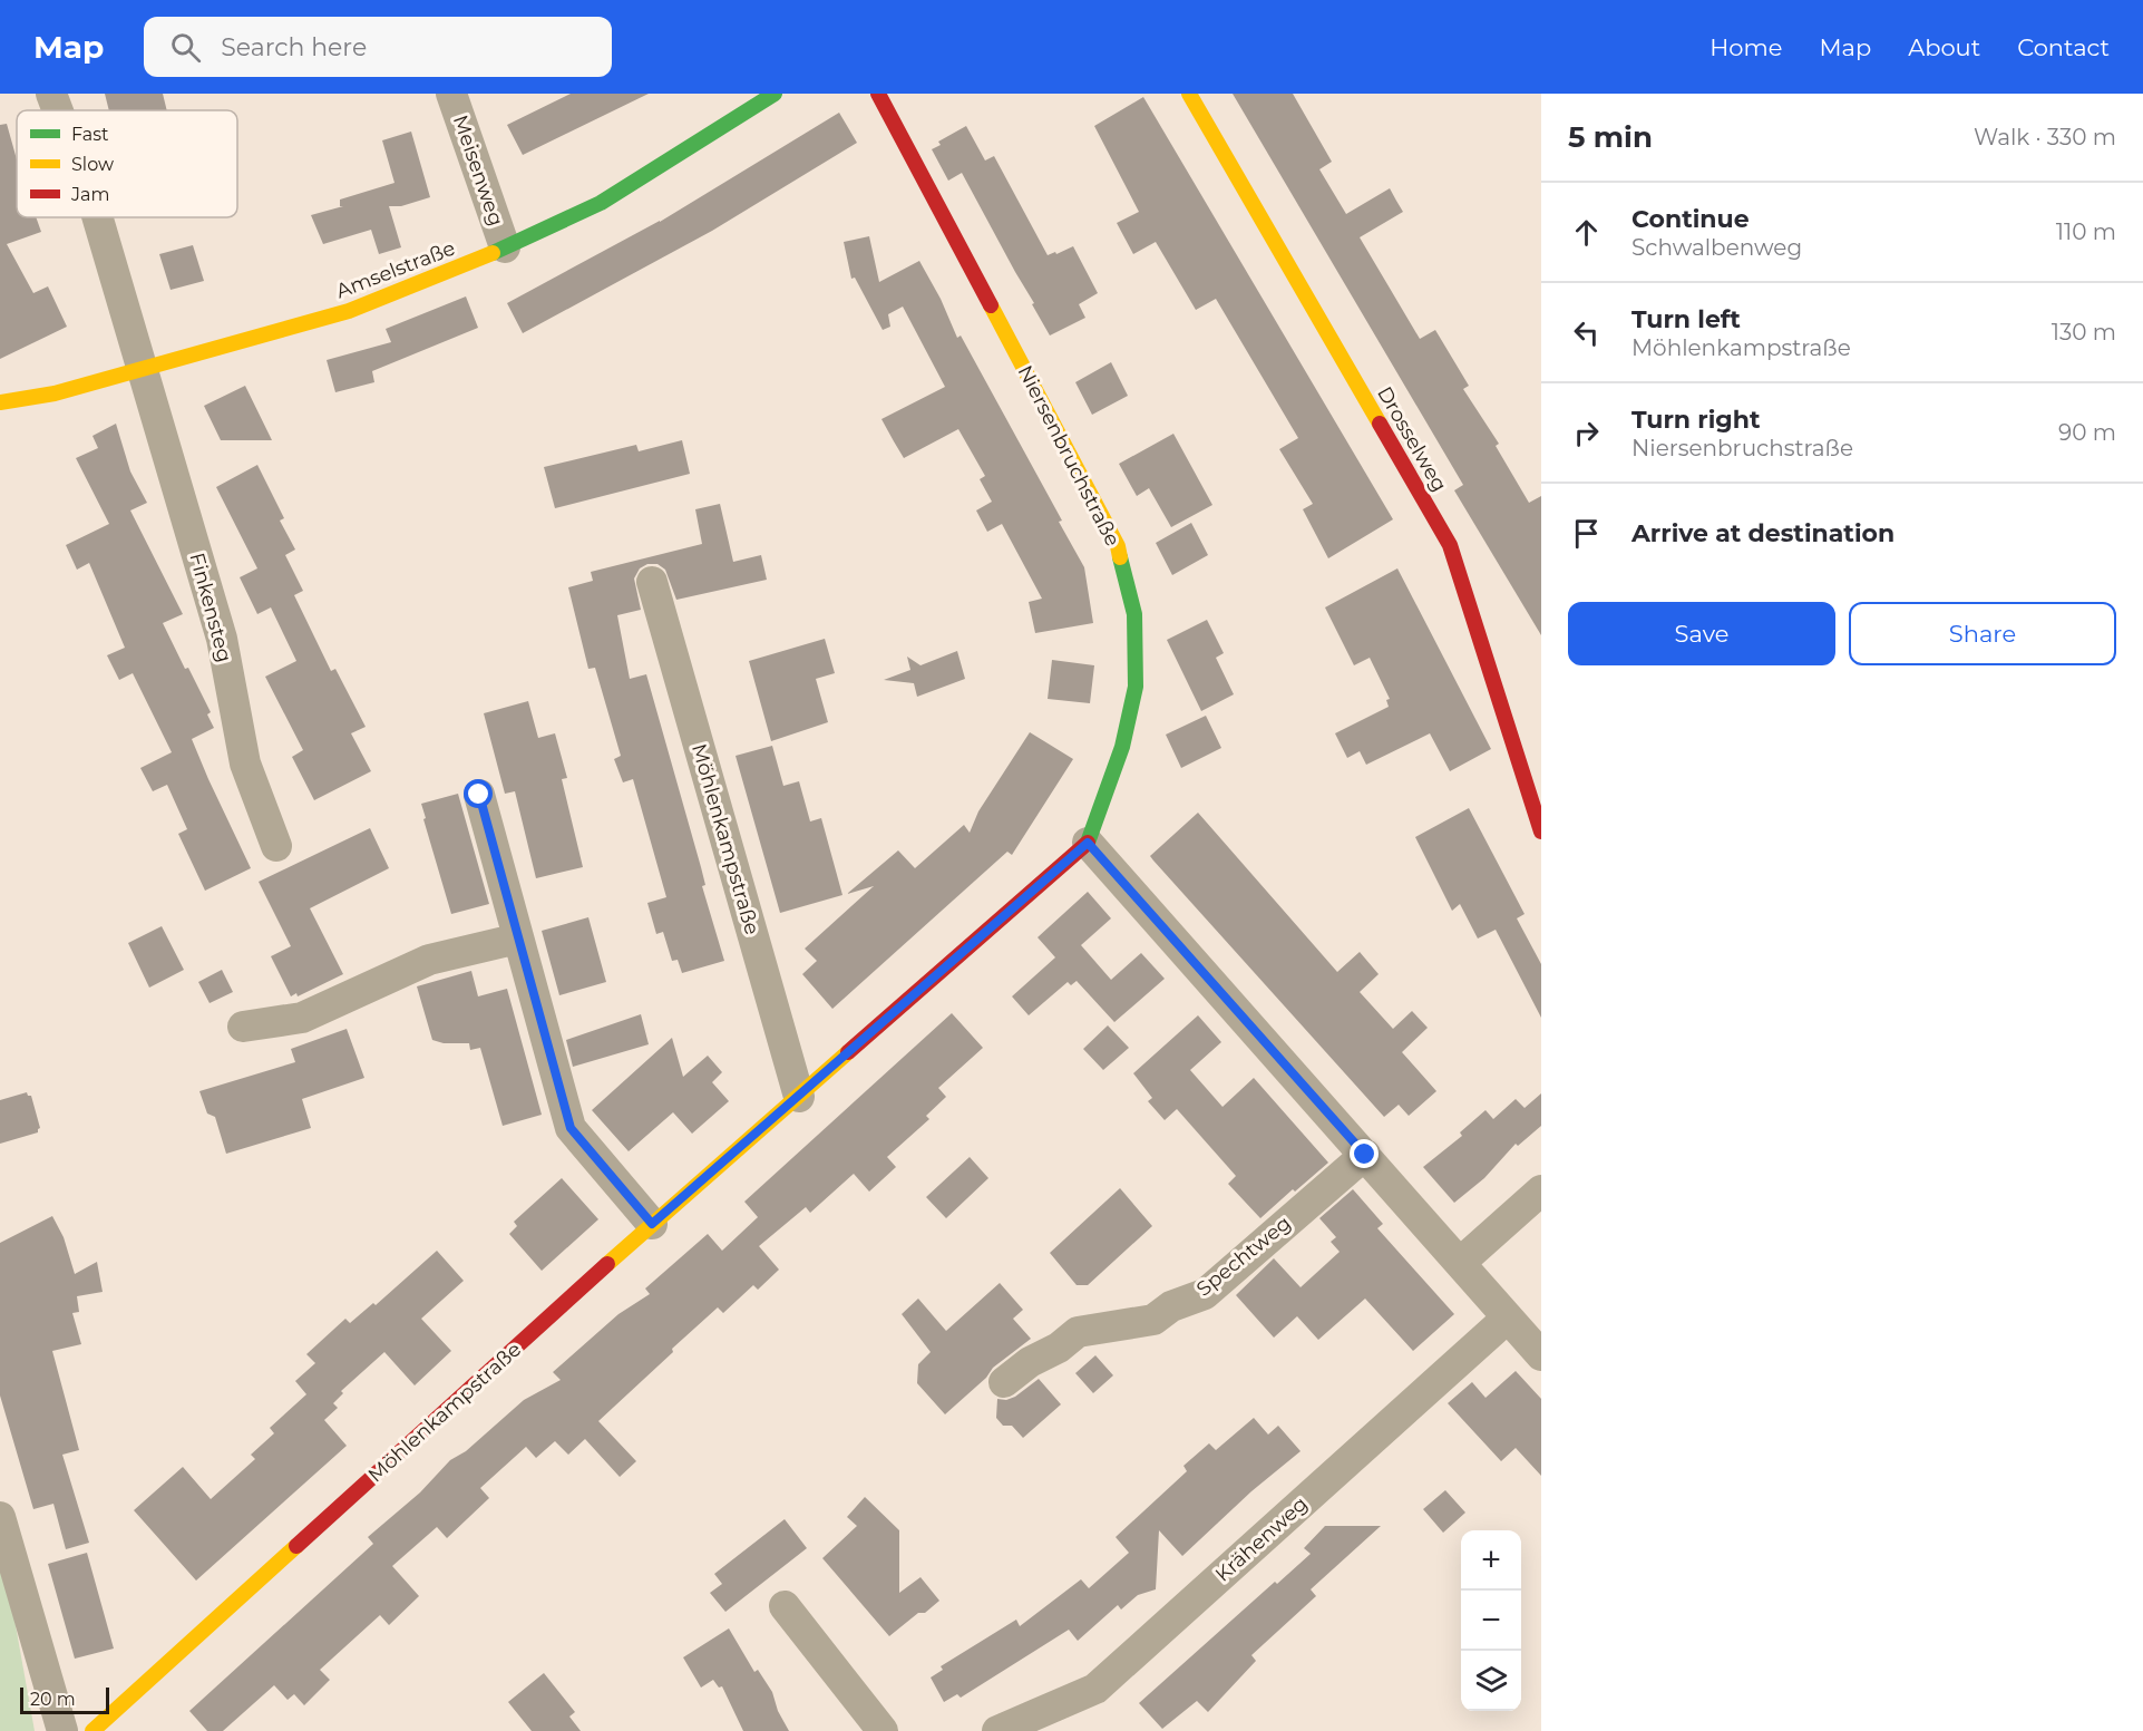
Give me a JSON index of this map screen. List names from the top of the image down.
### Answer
{
  "streets": {
    "street": [
      "Meisenweg",
      "Amselstraße",
      "Drosselweg",
      "Niersenbruchstraße",
      "Finkensteg",
      "Möhlenkampstraße",
      "Spechtweg",
      "Krähenweg"
    ]
  },
  "crossings": [
    ["Meisenweg", "Amselstraße"],
    ["Amselstraße", "Finkensteg"],
    ["Niersenbruchstraße", "Möhlenkampstraße"]
  ],
  "legend": ["Fast", "Slow", "Jam"],
  "scale_bar": "20 m",
  "page": {
    "header": "Map",
    "search": "Search here",
    "nav": [
      "Home",
      "Map",
      "About",
      "Contact"
    ],
    "heading": ["5 min", "Walk · 330 m"],
    "list": [
      ["Continue", "Schwalbenweg", "110 m"],
      ["Turn left", "Möhlenkampstraße", "130 m"],
      ["Turn right", "Niersenbruchstraße", "90 m"],
      "Arrive at destination"
    ],
    "buttons": ["Save", "Share"],
    "map_buttons": ["+", "−"],
    "scale": "20 m"
  }
}
